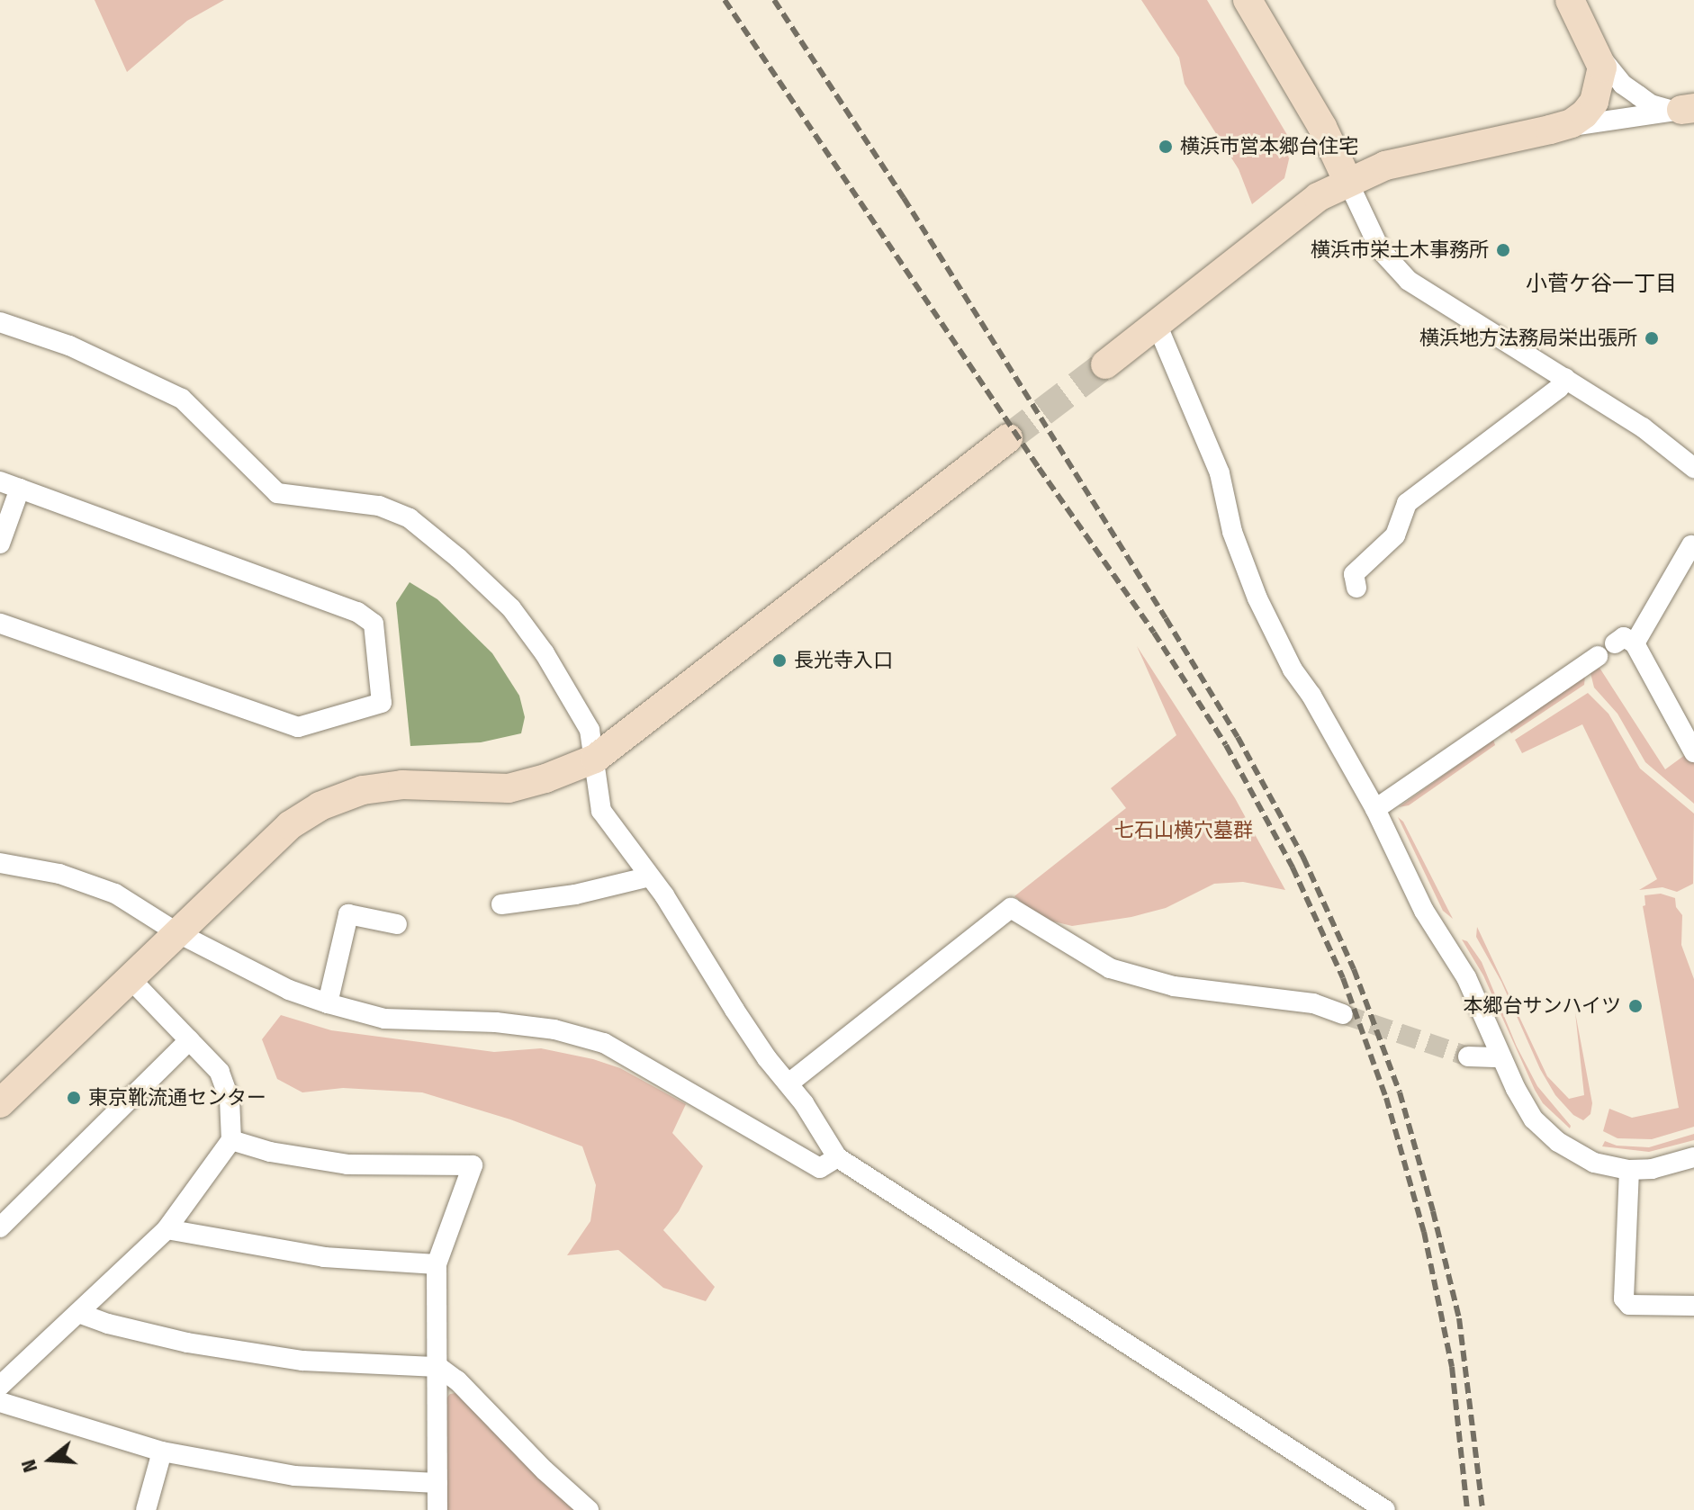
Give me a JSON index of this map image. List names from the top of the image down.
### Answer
{
  "districts": ["小菅ケ谷一丁目"],
  "parks": ["七石山横穴墓群"],
  "places": [
    "横浜市営本郷台住宅",
    "横浜市栄土木事務所",
    "横浜地方法務局栄出張所",
    "長光寺入口",
    "本郷台サンハイツ",
    "東京靴流通センター"
  ],
  "north": "left"
}
